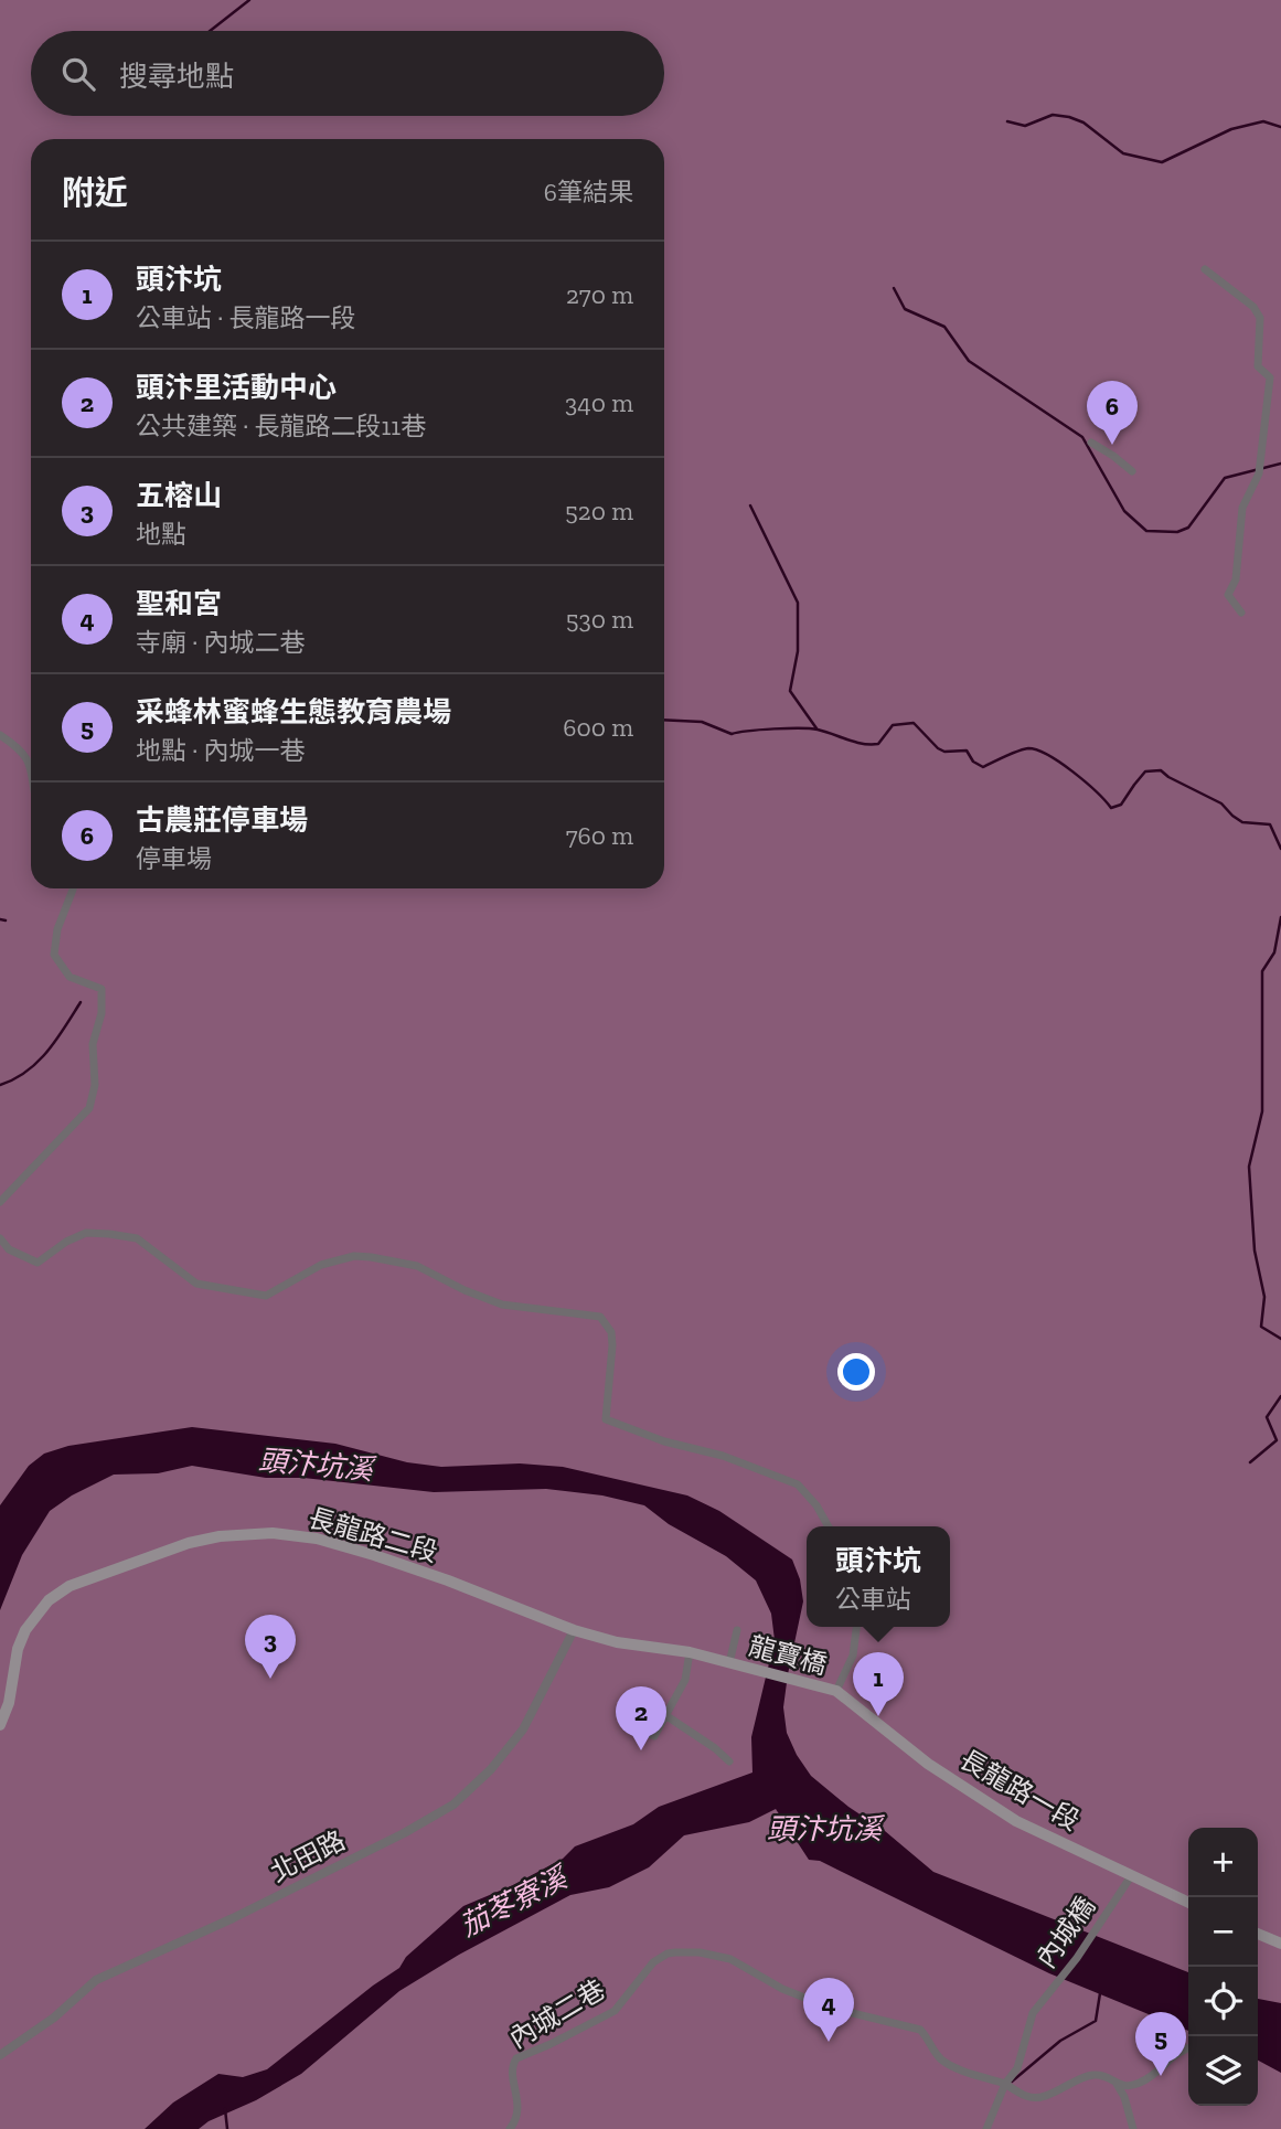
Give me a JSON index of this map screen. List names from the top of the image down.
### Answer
{
  "streets": {
    "main road": ["長龍路二段", "龍寶橋", "長龍路一段"],
    "street": ["北田路", "內城橋", "內城二巷"]
  },
  "crossings": [
    ["長龍路二段", "龍寶橋"],
    ["長龍路二段", "北田路"],
    ["龍寶橋", "長龍路一段"],
    ["長龍路一段", "內城橋"],
    ["內城橋", "內城二巷"]
  ],
  "water": ["頭汴坑溪", "茄苳寮溪"],
  "page": {
    "search": "搜尋地點",
    "heading": ["附近", "6筆結果"],
    "list": [
      {
        "mark": "1",
        "name": "頭汴坑",
        "note": "公車站 · 長龍路一段",
        "value": "270 m"
      },
      {
        "mark": "2",
        "name": "頭汴里活動中心",
        "note": "公共建築 · 長龍路二段11巷",
        "value": "340 m"
      },
      {
        "mark": "3",
        "name": "五榕山",
        "note": "地點",
        "value": "520 m"
      },
      {
        "mark": "4",
        "name": "聖和宮",
        "note": "寺廟 · 內城二巷",
        "value": "530 m"
      },
      {
        "mark": "5",
        "name": "采蜂林蜜蜂生態教育農場",
        "note": "地點 · 內城一巷",
        "value": "600 m"
      },
      {
        "mark": "6",
        "name": "古農莊停車場",
        "note": "停車場",
        "value": "760 m"
      }
    ],
    "pins": [
      "6",
      "3",
      "1",
      "2",
      "4",
      "5"
    ],
    "popup": ["頭汴坑", "公車站"],
    "map_buttons": ["+", "−"]
  }
}
